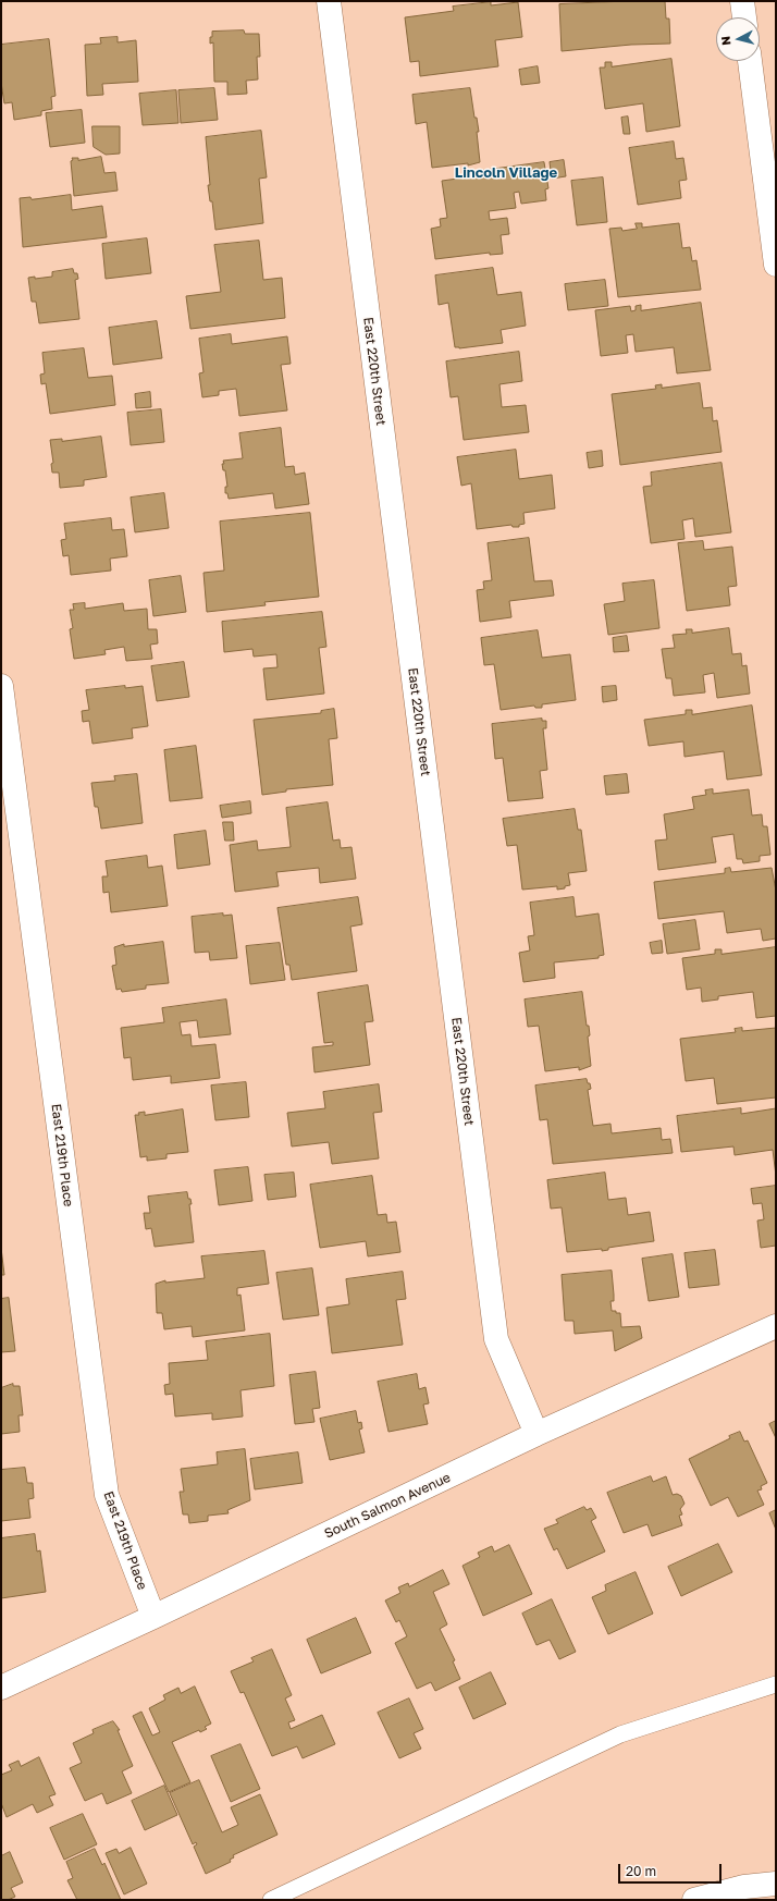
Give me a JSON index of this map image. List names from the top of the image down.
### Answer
{
  "streets": {
    "main road": ["East 220th Street", "East 219th Place", "South Salmon Avenue"]
  },
  "crossings": [
    ["East 220th Street", "South Salmon Avenue"],
    ["East 219th Place", "South Salmon Avenue"]
  ],
  "districts": ["Lincoln Village"],
  "scale_bar": "20 m",
  "north": "left"
}
